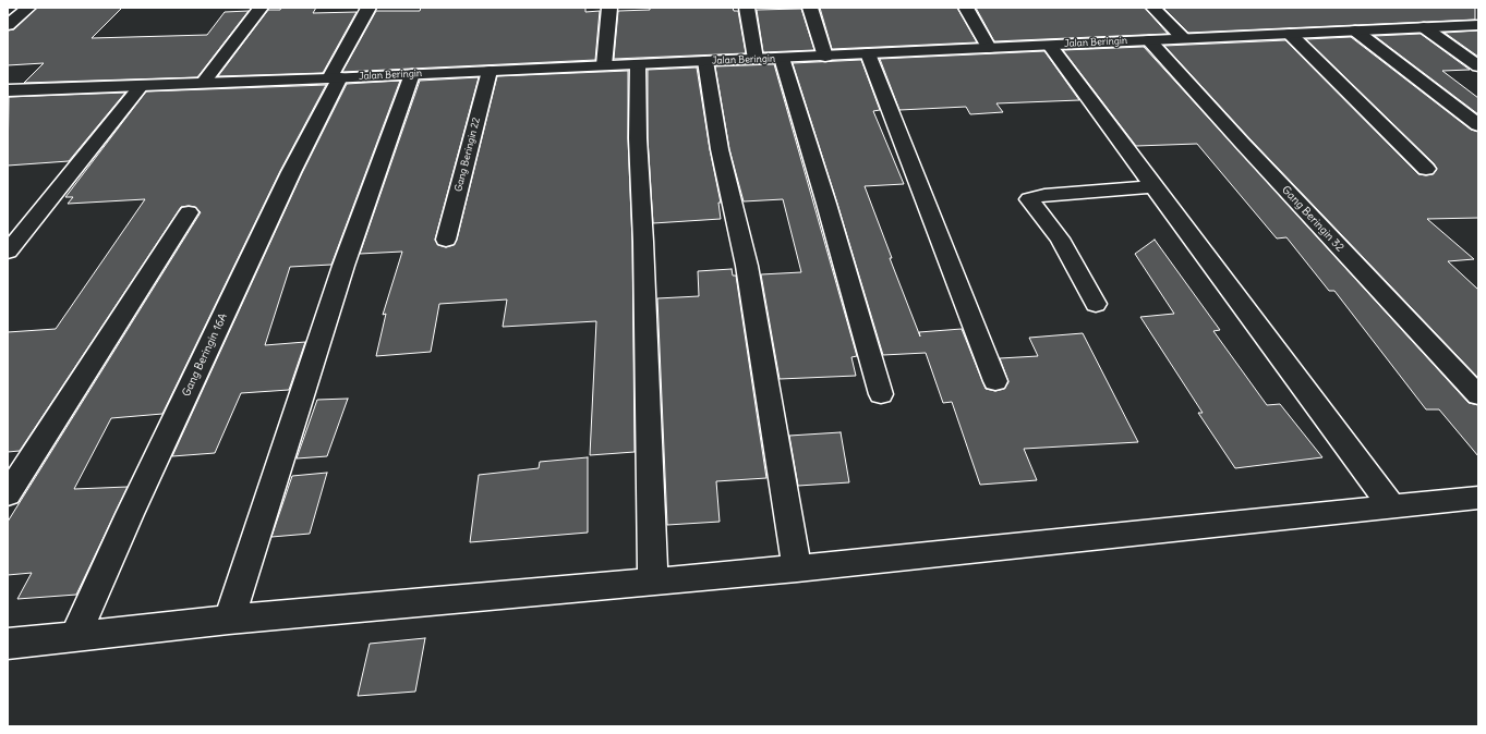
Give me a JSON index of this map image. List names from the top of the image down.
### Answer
{
  "streets": {
    "street": [
      "Jalan Beringin",
      "Gang Beringin 22",
      "Gang Beringin 32",
      "Gang Beringin 16A"
    ]
  },
  "crossings": [
    ["Jalan Beringin", "Gang Beringin 22"],
    ["Jalan Beringin", "Gang Beringin 32"],
    ["Jalan Beringin", "Gang Beringin 16A"]
  ]
}
